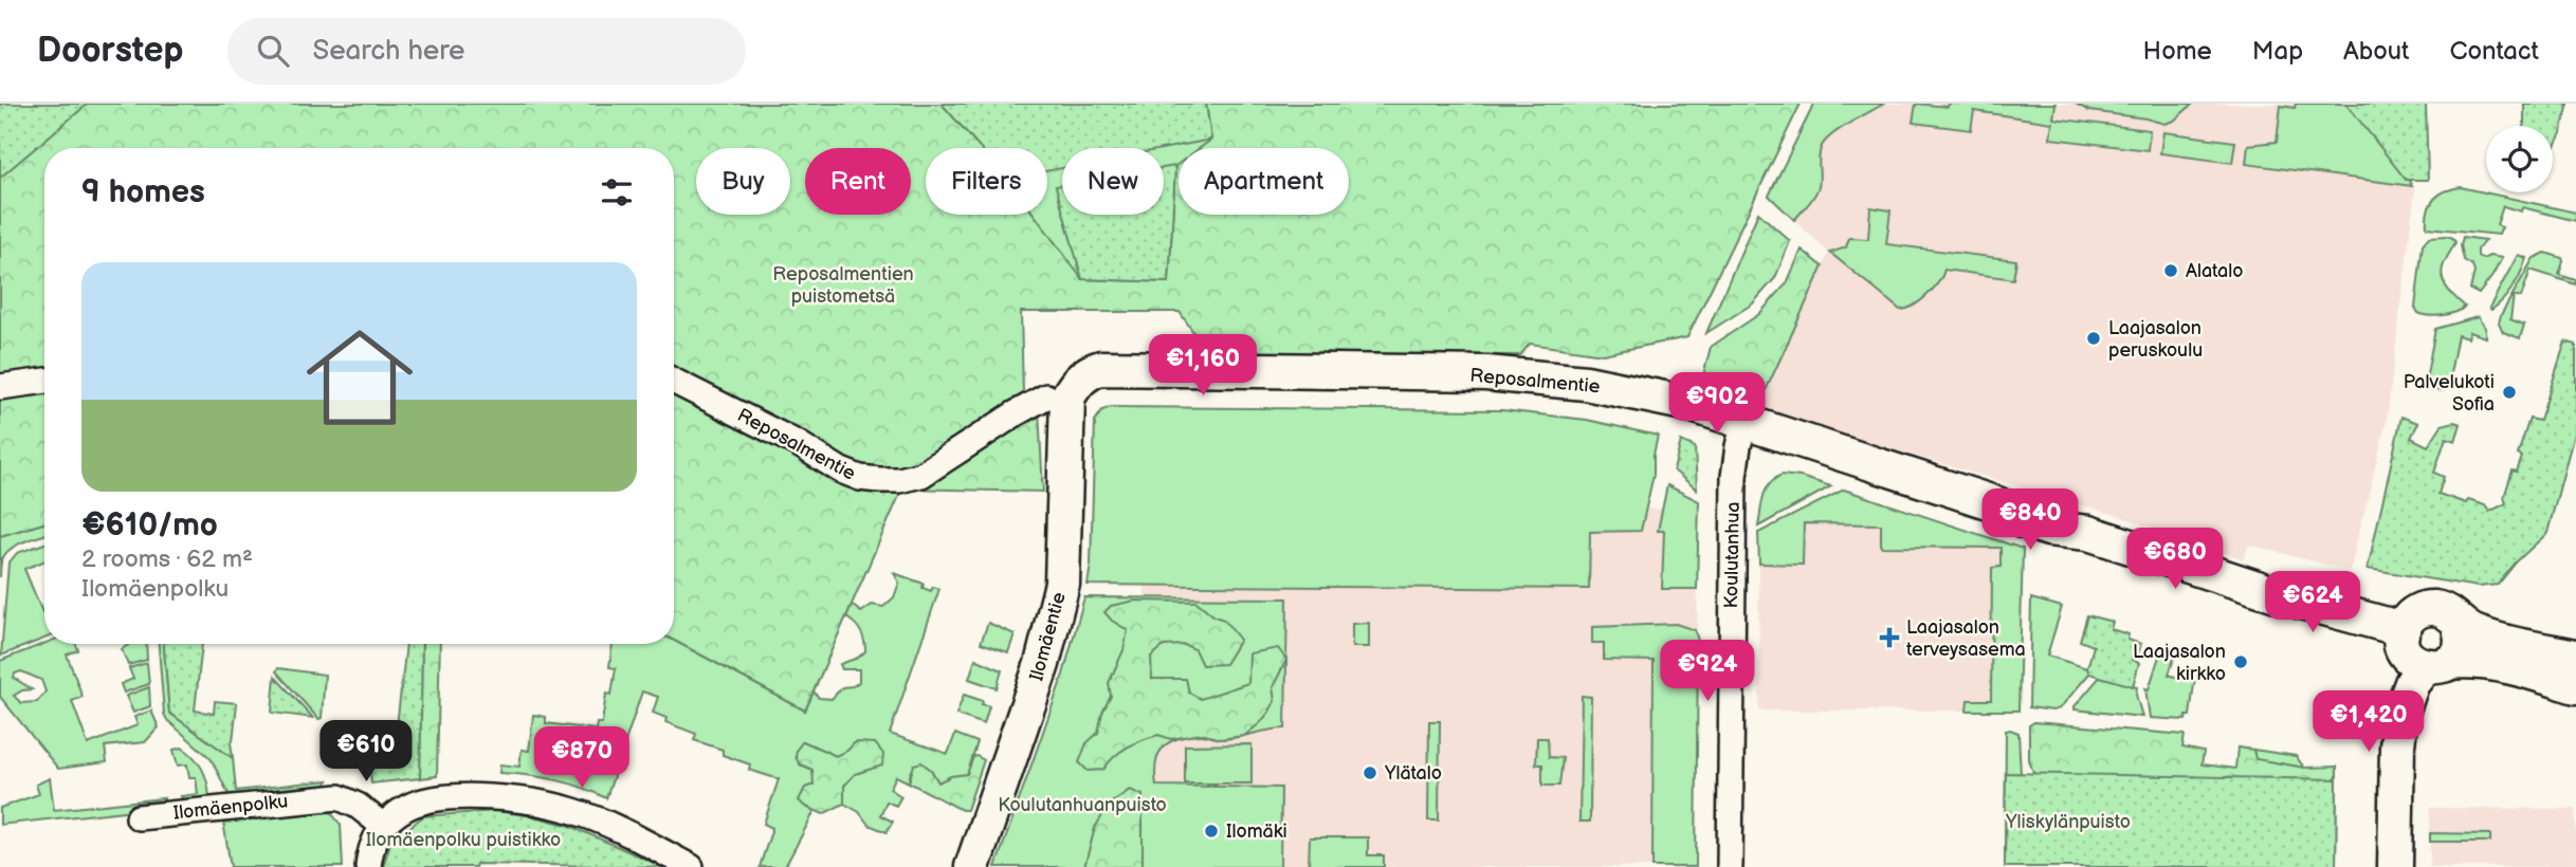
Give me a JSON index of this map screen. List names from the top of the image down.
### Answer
{
  "streets": {
    "street": [
      "Reposalmentie",
      "Koulutanhua",
      "Ilomäentie",
      "Ilomäenpolku"
    ]
  },
  "crossings": [
    ["Reposalmentie", "Koulutanhua"],
    ["Reposalmentie", "Ilomäentie"]
  ],
  "parks": [
    "Reposalmentien puistometsä",
    "Koulutanhuanpuisto",
    "Yliskylänpuisto",
    "Ilomäenpolku puistikko"
  ],
  "places": {
    "other": [
      "Alatalo",
      "Laajasalon peruskoulu",
      "Palvelukoti Sofia",
      "Laajasalon kirkko",
      "Ylätalo",
      "Ilomäki"
    ],
    "health": ["Laajasalon terveysasema"]
  },
  "page": {
    "header": "Doorstep",
    "search": "Search here",
    "nav": [
      "Home",
      "Map",
      "About",
      "Contact"
    ],
    "chip": [
      "Buy",
      "Rent",
      "Filters",
      "New",
      "Apartment"
    ],
    "heading": "9 homes",
    "list": [
      {
        "name": "€610/mo",
        "note": "2 rooms · 62 m² · Ilomäenpolku"
      }
    ],
    "price": [
      "€1,160",
      "€902",
      "€840",
      "€680",
      "€624",
      "€924",
      "€1,420",
      "€610",
      "€870"
    ]
  }
}
